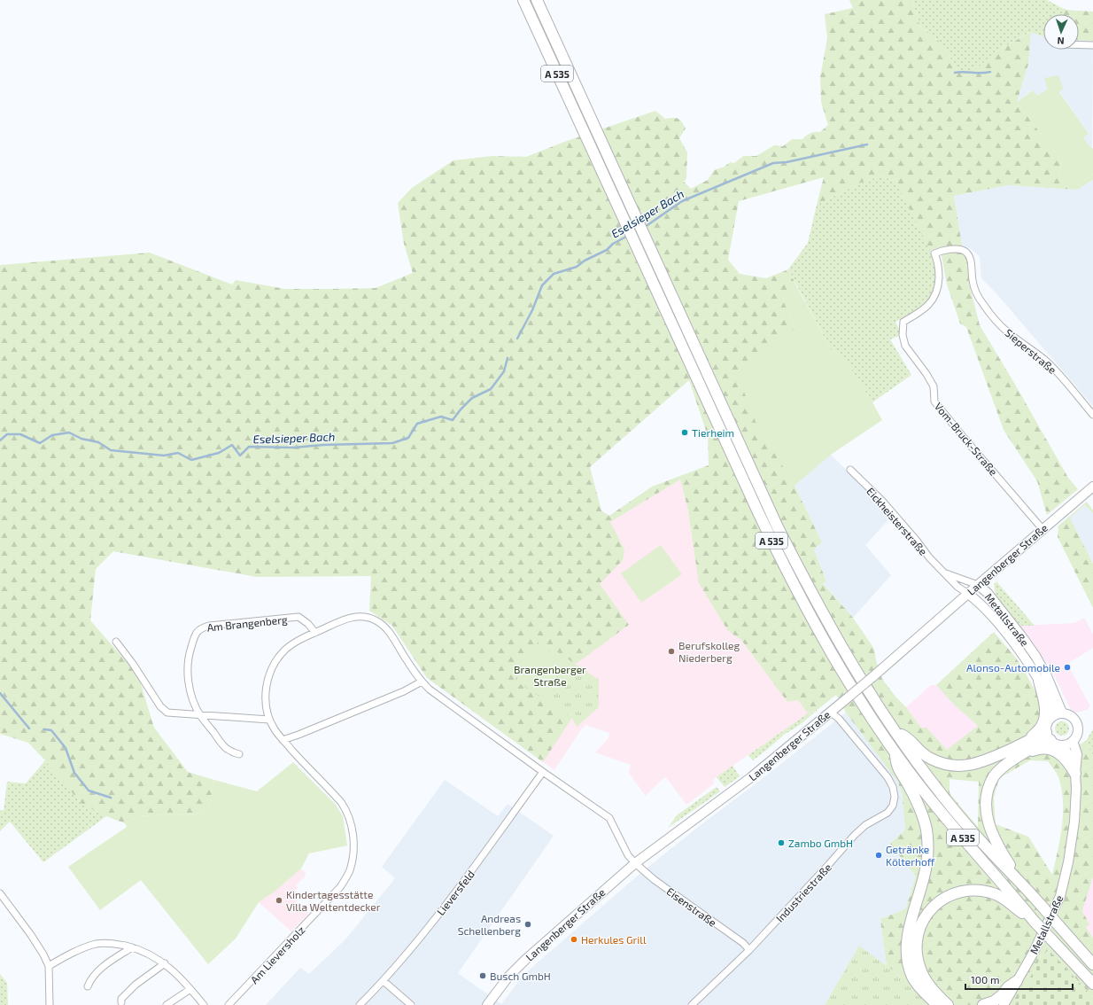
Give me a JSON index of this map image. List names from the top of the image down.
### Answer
{
  "streets": {
    "highway": ["A 535"],
    "main road": ["Langenberger Straße", "Metallstraße"],
    "street": [
      "Sieperstraße",
      "Vom-Bruck-Straße",
      "Eickheisterstraße",
      "Am Brangenberg",
      "Lieversfeld",
      "Industriestraße",
      "Eisenstraße",
      "Am Lieversholz"
    ]
  },
  "crossings": [
    ["Sieperstraße", "Vom-Bruck-Straße"],
    ["Vom-Bruck-Straße", "Langenberger Straße"],
    ["Eickheisterstraße", "Langenberger Straße"],
    ["Eickheisterstraße", "Metallstraße"],
    ["Langenberger Straße", "Metallstraße"],
    ["Langenberger Straße", "Industriestraße"],
    ["Langenberger Straße", "Eisenstraße"],
    ["Industriestraße", "Eisenstraße"]
  ],
  "water": ["Eselsieper Bach"],
  "parks": ["Brangenberger Straße"],
  "places": [
    "Tierheim",
    "Berufskolleg Niederberg",
    "Alonso-Automobile",
    "Zambo GmbH",
    "Getränke Költerhoff",
    "Kindertagesstätte Villa Weltentdecker",
    "Andreas Schellenberg",
    "Herkules Grill",
    "Busch GmbH"
  ],
  "scale_bar": "100 m",
  "north": "bottom"
}
